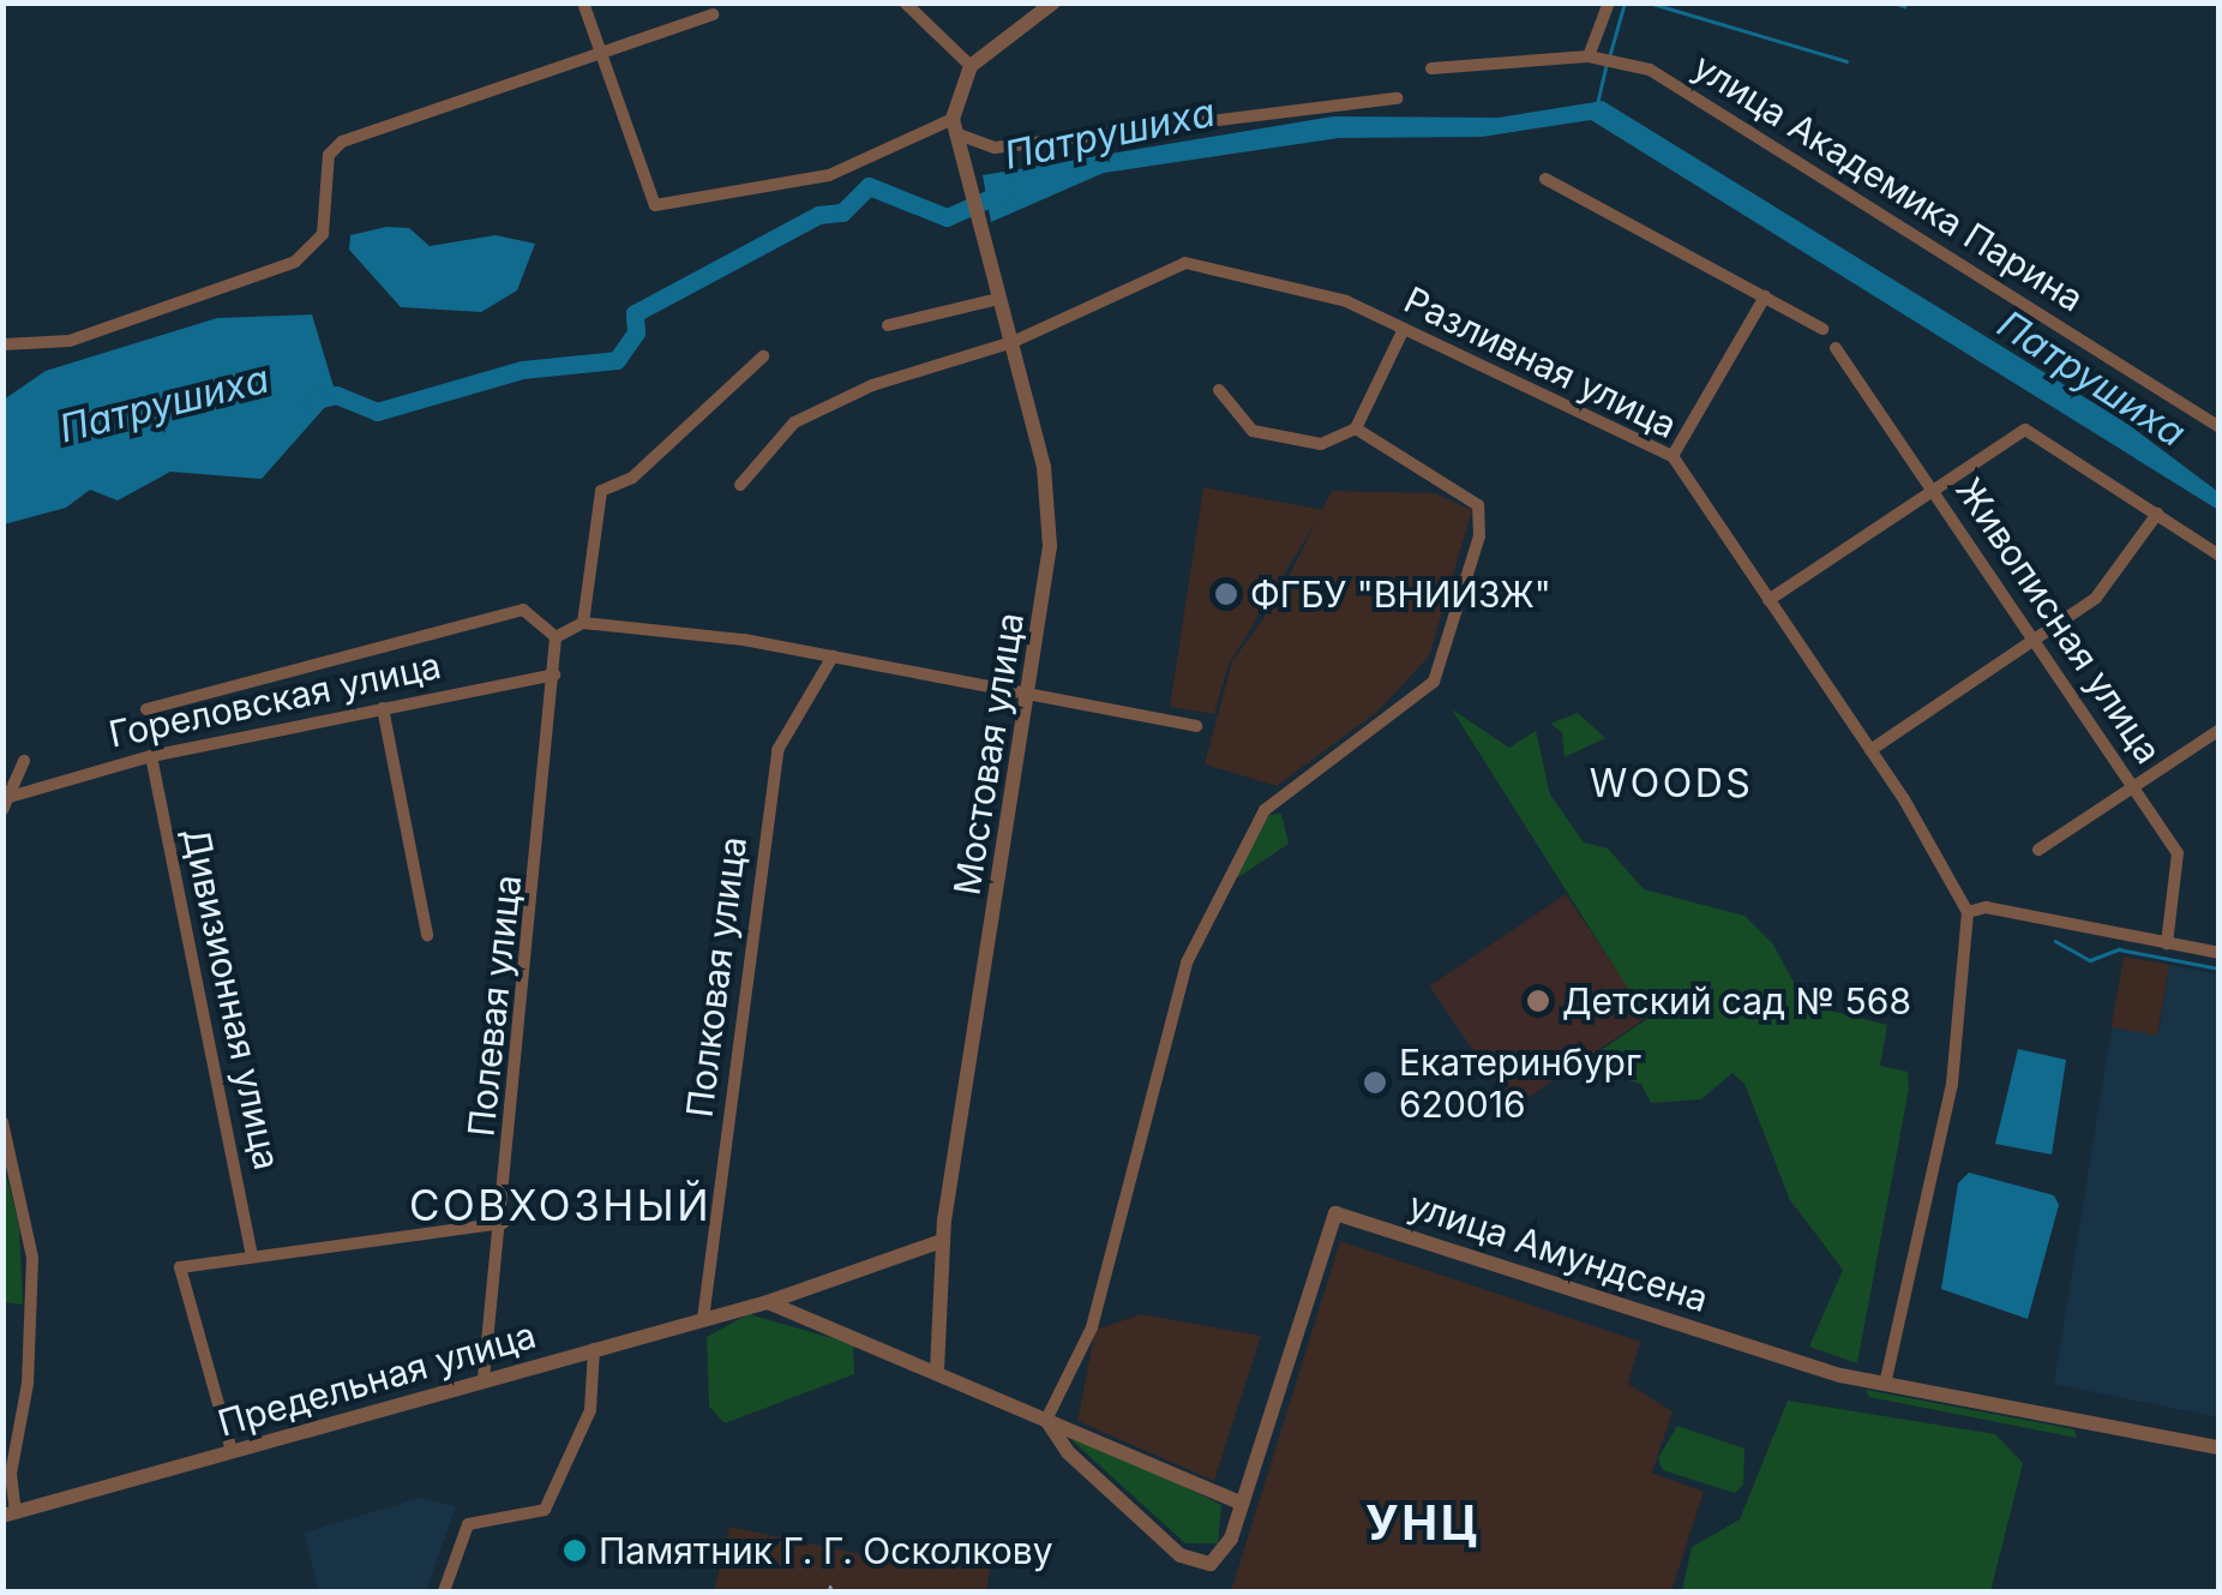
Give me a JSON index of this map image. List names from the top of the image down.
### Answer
{
  "streets": {
    "street": [
      "улица Академика Парина",
      "Разливная улица",
      "Живописная улица",
      "Гореловская улица",
      "Мостовая улица",
      "Полковая улица",
      "Дивизионная улица",
      "Полевая улица",
      "улица Амундсена",
      "Предельная улица"
    ]
  },
  "crossings": [
    ["Разливная улица", "Мостовая улица"],
    ["Гореловская улица", "Дивизионная улица"],
    ["Гореловская улица", "Полевая улица"],
    ["Мостовая улица", "Предельная улица"],
    ["Полковая улица", "Предельная улица"],
    ["Полевая улица", "Предельная улица"]
  ],
  "districts": ["WOODS", "СОВХОЗНЫЙ", "УНЦ"],
  "water": ["Патрушиха"],
  "places": [
    "ФГБУ \"ВНИИЗЖ\"",
    "Детский сад № 568",
    "Екатеринбург 620016",
    "Памятник Г. Г. Осколкову"
  ]
}
